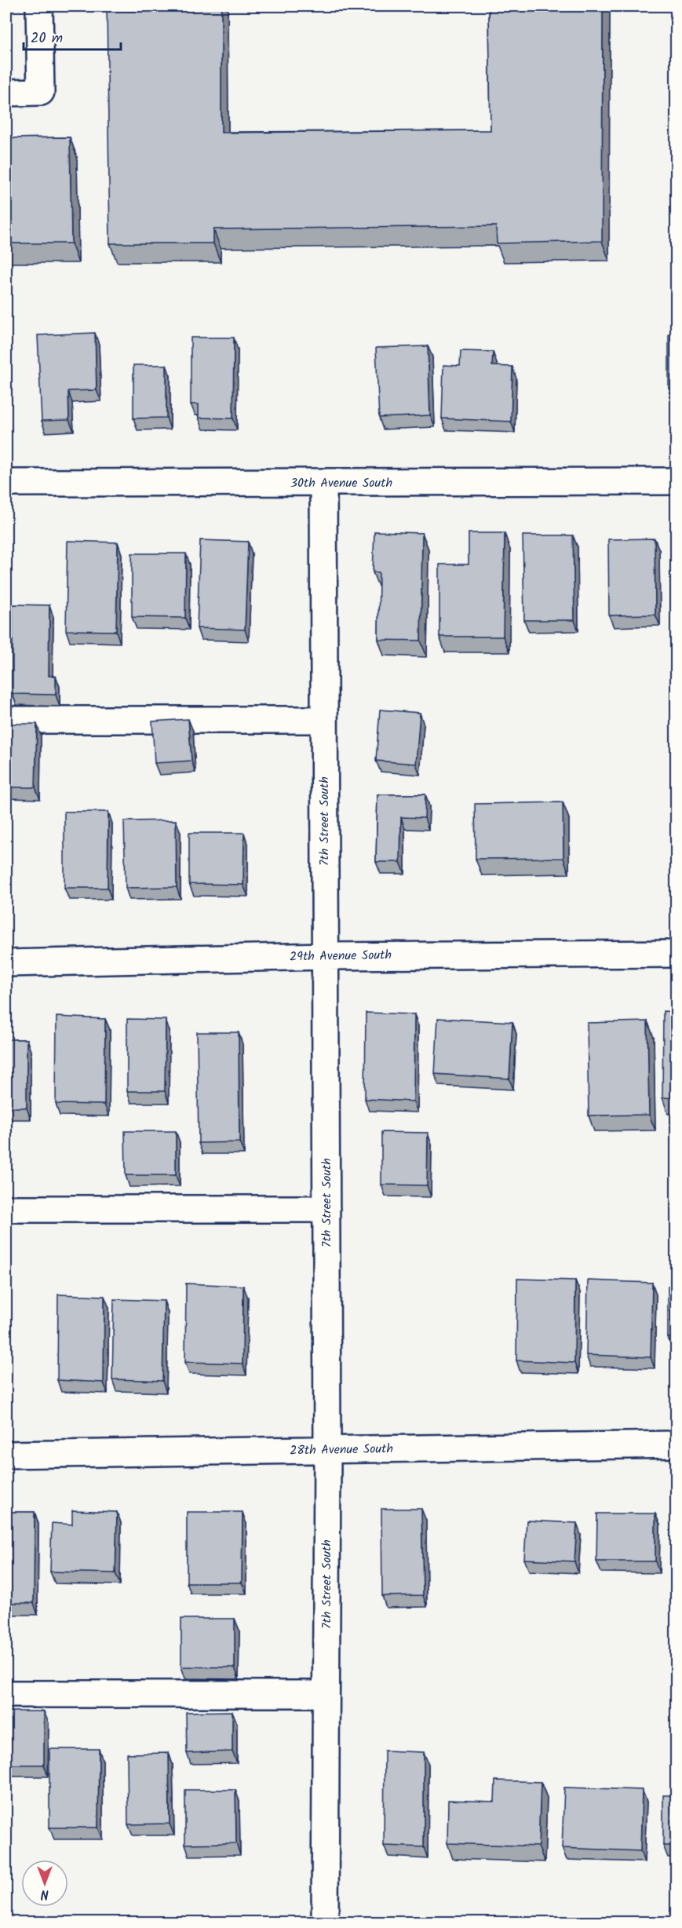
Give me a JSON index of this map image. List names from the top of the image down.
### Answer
{
  "streets": {
    "street": [
      "30th Avenue South",
      "7th Street South",
      "29th Avenue South",
      "28th Avenue South"
    ]
  },
  "crossings": [
    ["30th Avenue South", "7th Street South"],
    ["7th Street South", "29th Avenue South"],
    ["7th Street South", "28th Avenue South"]
  ],
  "scale_bar": "20 m",
  "north": "bottom"
}
